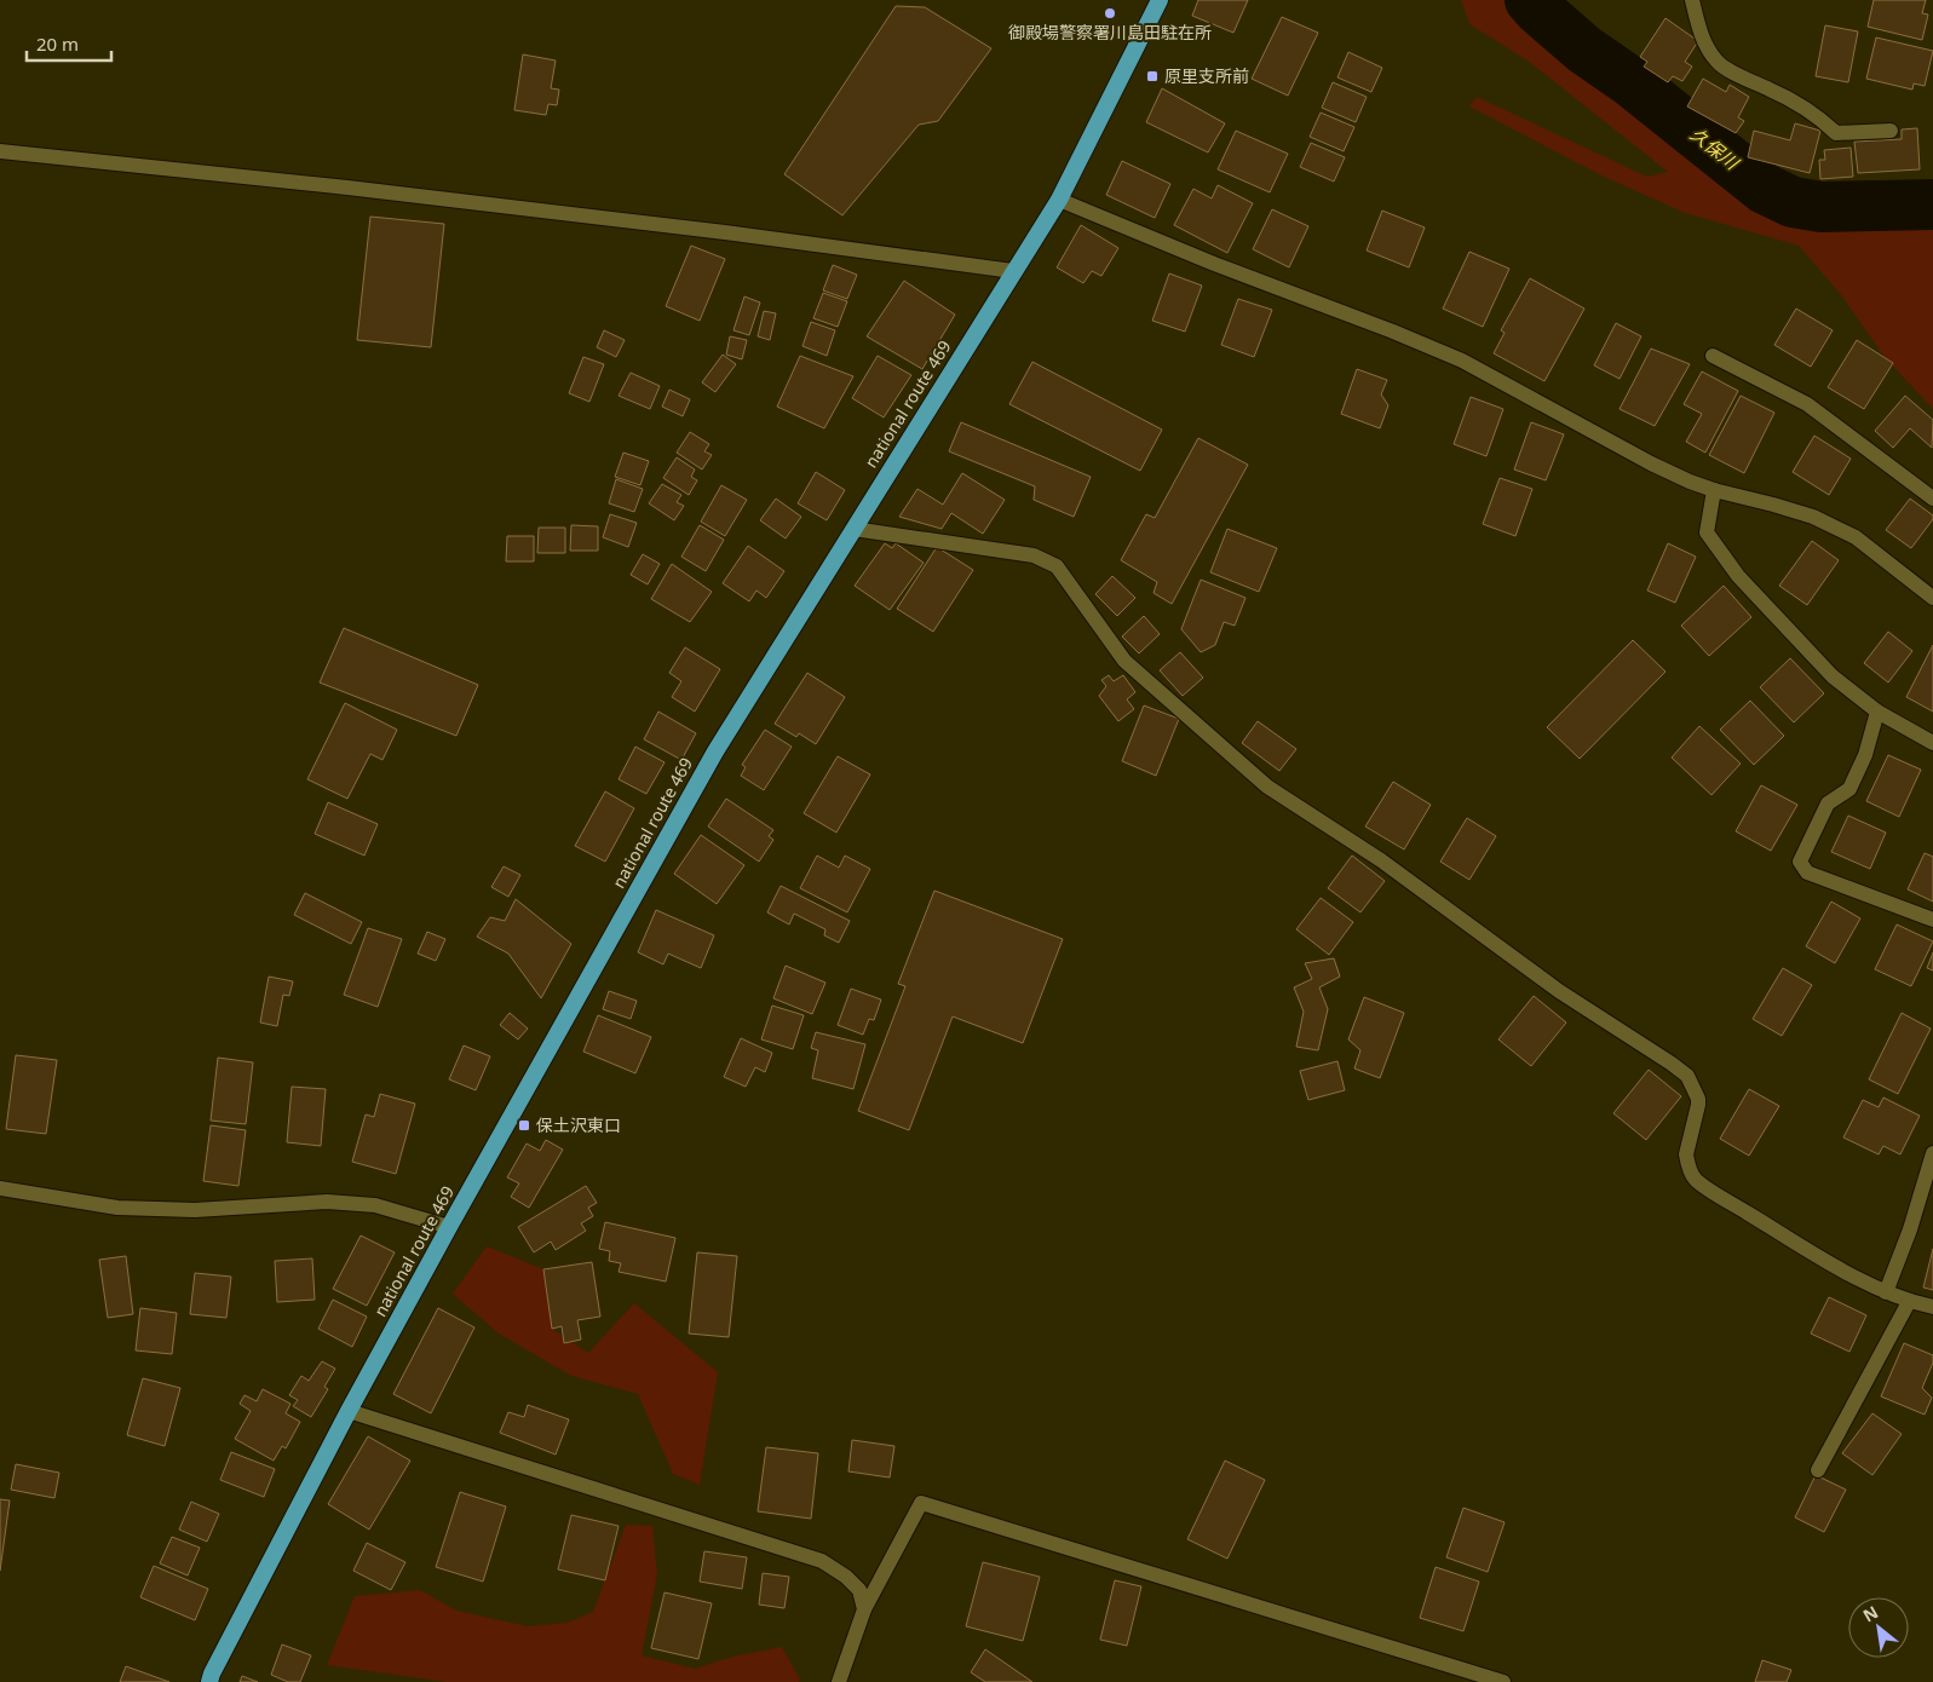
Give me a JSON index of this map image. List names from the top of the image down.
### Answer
{
  "streets": {
    "highway": ["national route 469"]
  },
  "water": ["久保川"],
  "places": {
    "other": ["御殿場警察署川島田駐在所"],
    "transit": ["原里支所前", "保土沢東口"]
  },
  "scale_bar": "20 m",
  "north": "top left"
}
